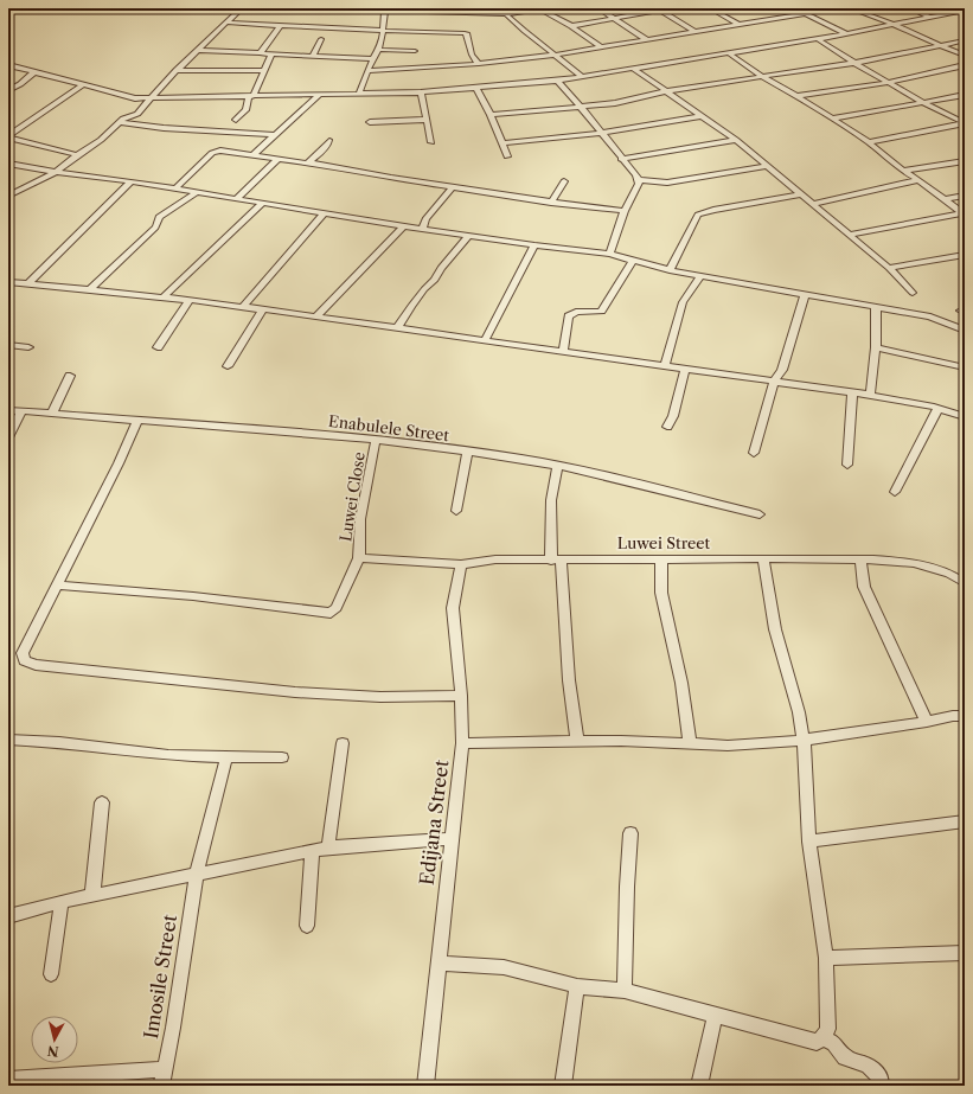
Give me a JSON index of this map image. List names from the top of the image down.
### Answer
{
  "streets": {
    "street": [
      "Enabulele Street",
      "Luwei Close",
      "Luwei Street",
      "Edijana Street",
      "Imosile Street"
    ]
  },
  "crossings": [
    ["Enabulele Street", "Luwei Close"],
    ["Luwei Close", "Luwei Street"],
    ["Luwei Street", "Edijana Street"]
  ],
  "north": "bottom"
}
